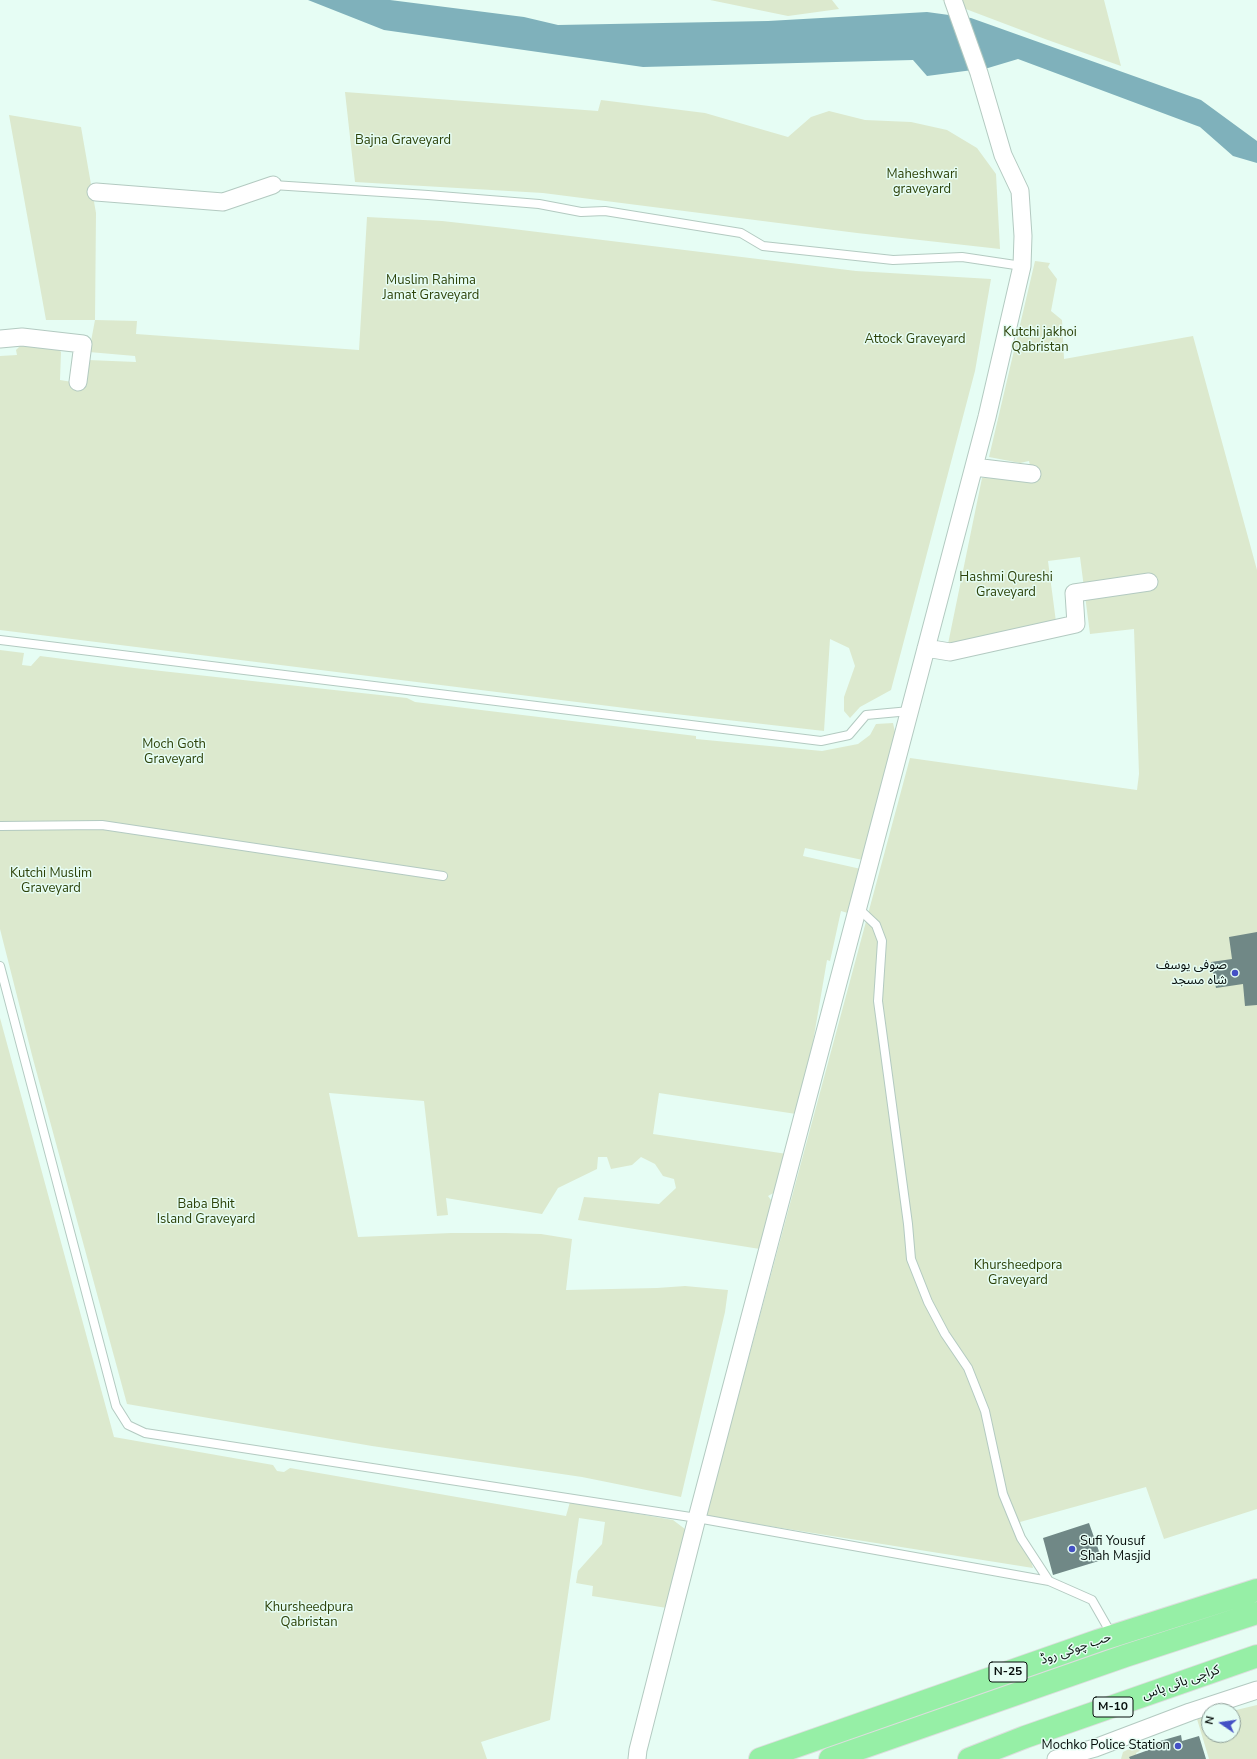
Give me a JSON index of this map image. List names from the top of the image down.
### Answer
{
  "streets": {
    "highway": [
      "حب چوکی روڈ",
      "N-25",
      "کراچی بائی پاس",
      "M-10"
    ]
  },
  "parks": [
    "Bajna Graveyard",
    "Maheshwari graveyard",
    "Muslim Rahima Jamat Graveyard",
    "Kutchi jakhoi Qabristan",
    "Attock Graveyard",
    "Hashmi Qureshi Graveyard",
    "Moch Goth Graveyard",
    "Kutchi Muslim Graveyard",
    "Baba Bhit Island Graveyard",
    "Khursheedpora Graveyard",
    "Khursheedpura Qabristan"
  ],
  "places": ["صوفی یوسف شاہ مسجد", "Sufi Yousuf Shah Masjid", "Mochko Police Station"],
  "north": "left"
}
